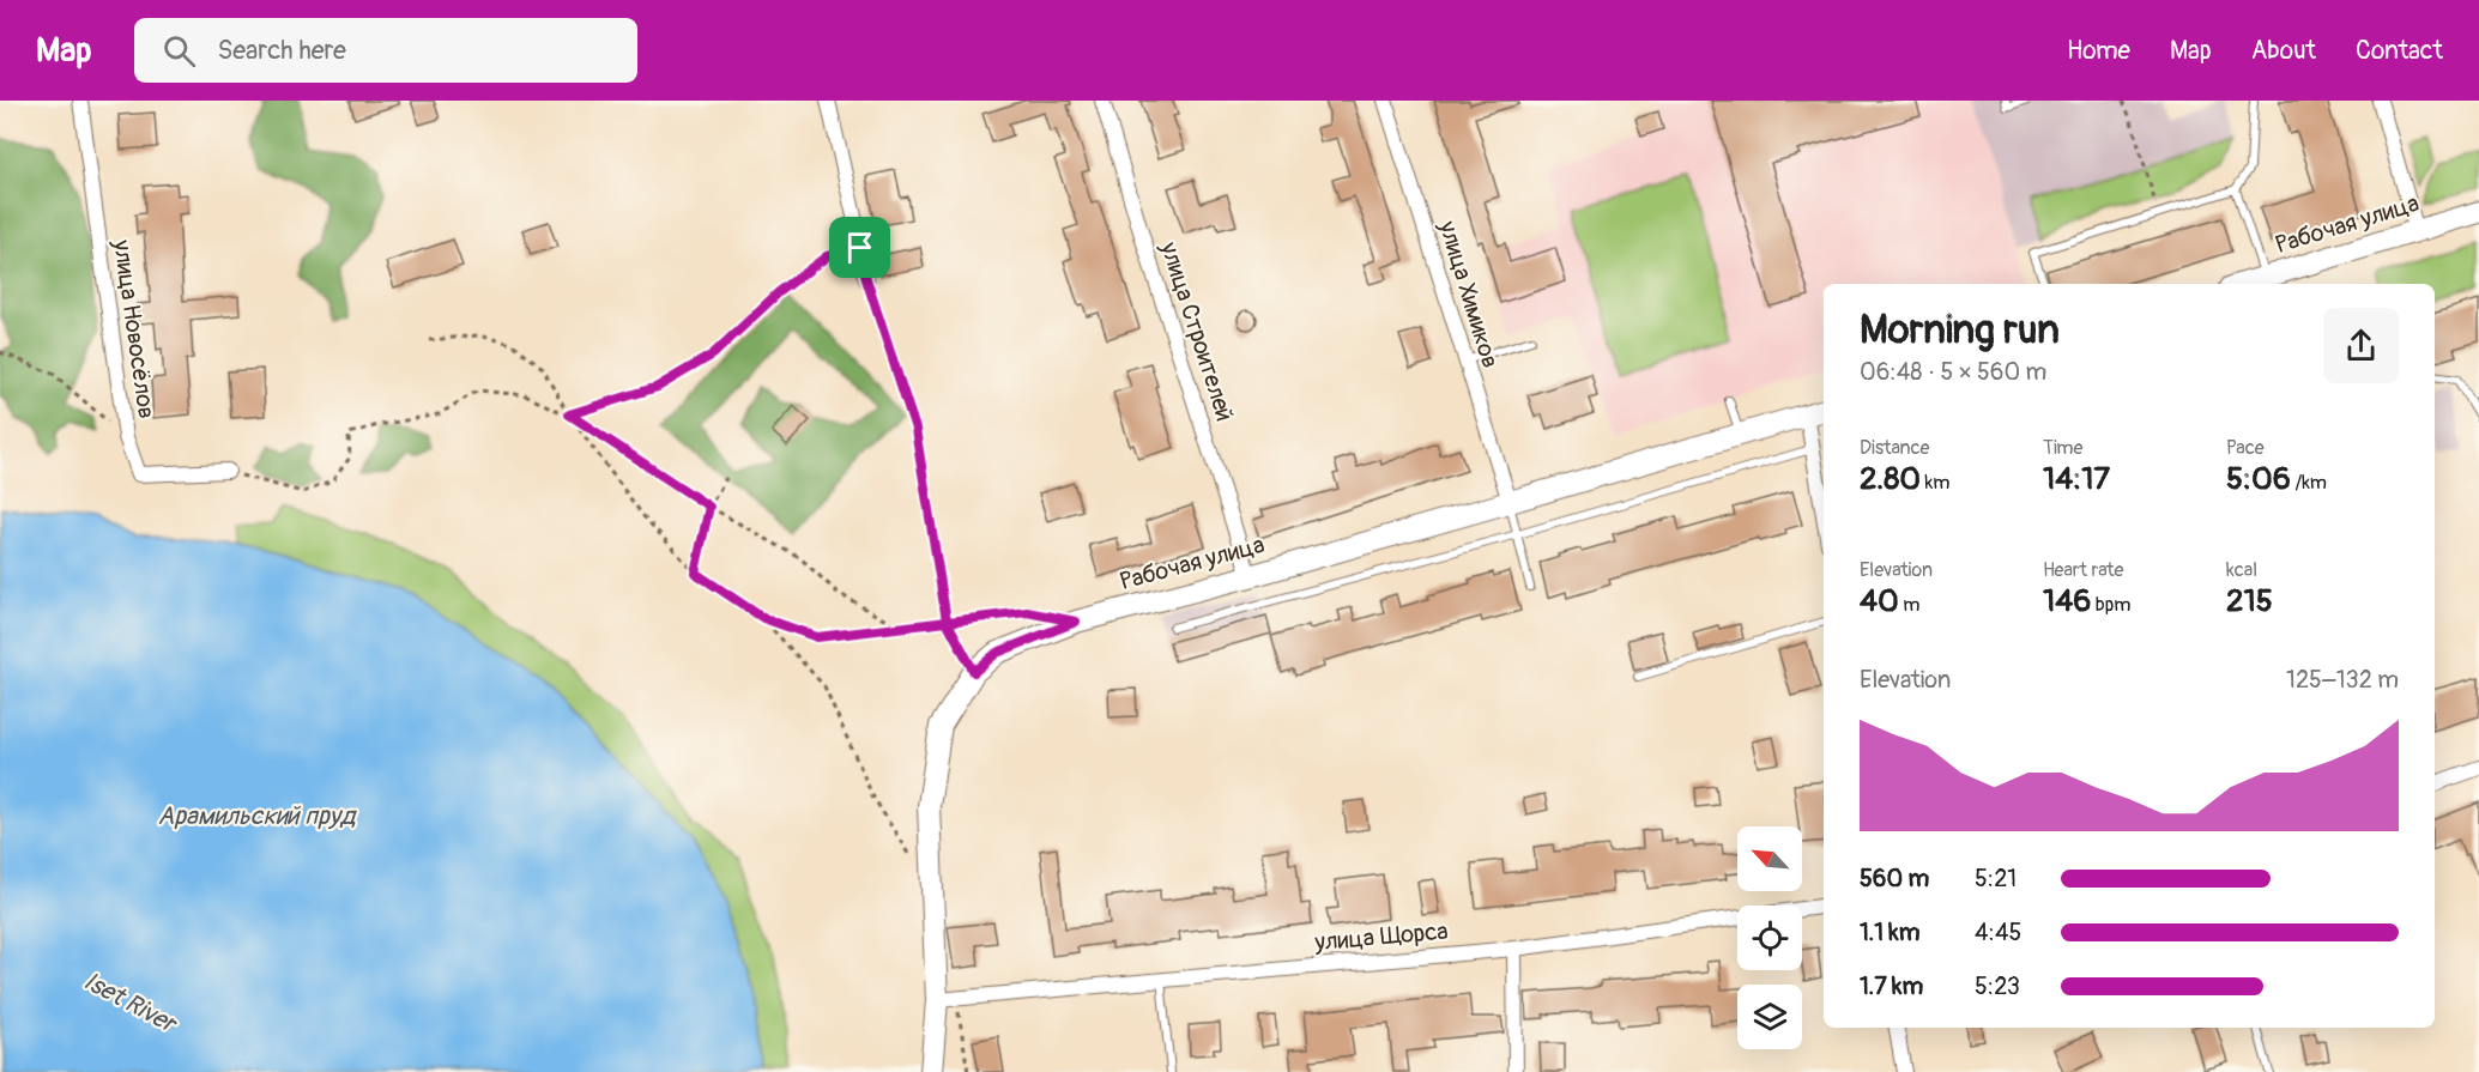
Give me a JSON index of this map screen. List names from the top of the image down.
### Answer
{
  "streets": {
    "main road": ["Рабочая улица"],
    "street": [
      "улица Химиков",
      "улица Новосёлов",
      "улица Строителей",
      "улица Щорса"
    ]
  },
  "crossings": [
    ["Рабочая улица", "улица Химиков"],
    ["Рабочая улица", "улица Строителей"],
    ["Рабочая улица", "улица Щорса"]
  ],
  "water": ["Арамильский пруд", "Iset River"],
  "north": "top left",
  "page": {
    "header": "Map",
    "search": "Search here",
    "nav": [
      "Home",
      "Map",
      "About",
      "Contact"
    ],
    "heading": ["Morning run", "06:48 · 5 × 560 m"],
    "stats": [
      ["Distance", "2.80 km"],
      ["Time", "14:17"],
      ["Pace", "5:06 /km"],
      ["Elevation", "40 m"],
      ["Heart rate", "146 bpm"],
      ["kcal", "215"]
    ],
    "chart": ["Elevation", "125–132 m"],
    "list": [
      {
        "name": "560 m",
        "note": "5:21"
      },
      {
        "name": "1.1 km",
        "note": "4:45"
      },
      {
        "name": "1.7 km",
        "note": "5:23"
      }
    ]
  }
}
